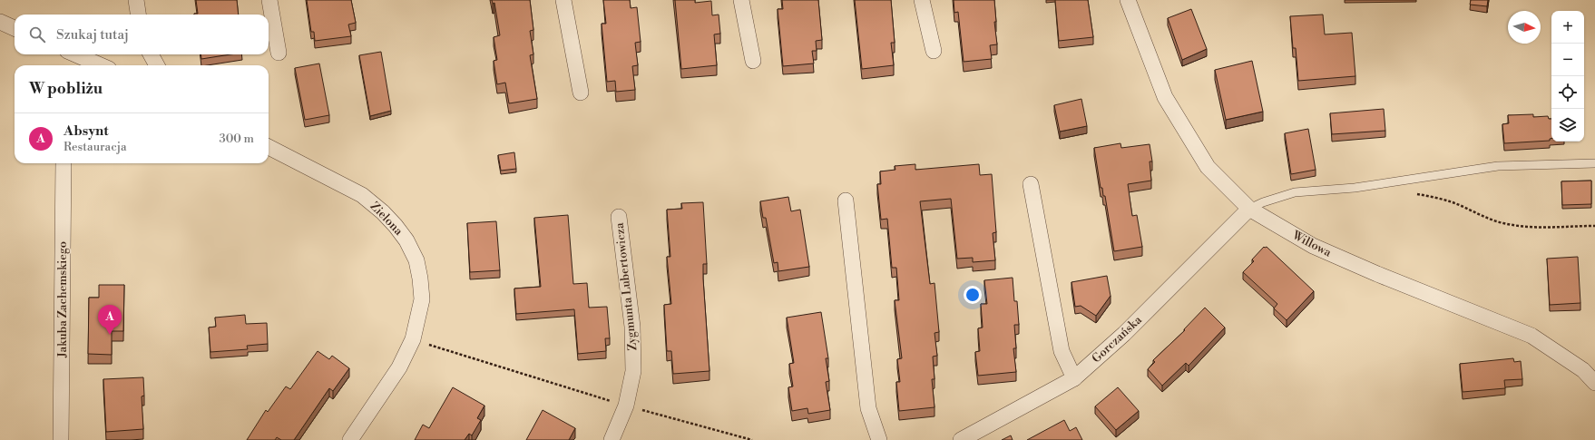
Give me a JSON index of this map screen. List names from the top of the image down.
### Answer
{
  "streets": {
    "street": [
      "Zielona",
      "Willowa",
      "Zygmunta Lubertowicza",
      "Jakuba Zachemskiego",
      "Gorczańska"
    ]
  },
  "crossings": [
    ["Willowa", "Gorczańska"]
  ],
  "north": "right",
  "page": {
    "map_buttons": ["+", "−"],
    "search": "Szukaj tutaj",
    "heading": "W pobliżu",
    "list": [
      {
        "mark": "A",
        "name": "Absynt",
        "note": "Restauracja",
        "value": "300 m"
      }
    ],
    "pins": "A"
  }
}
